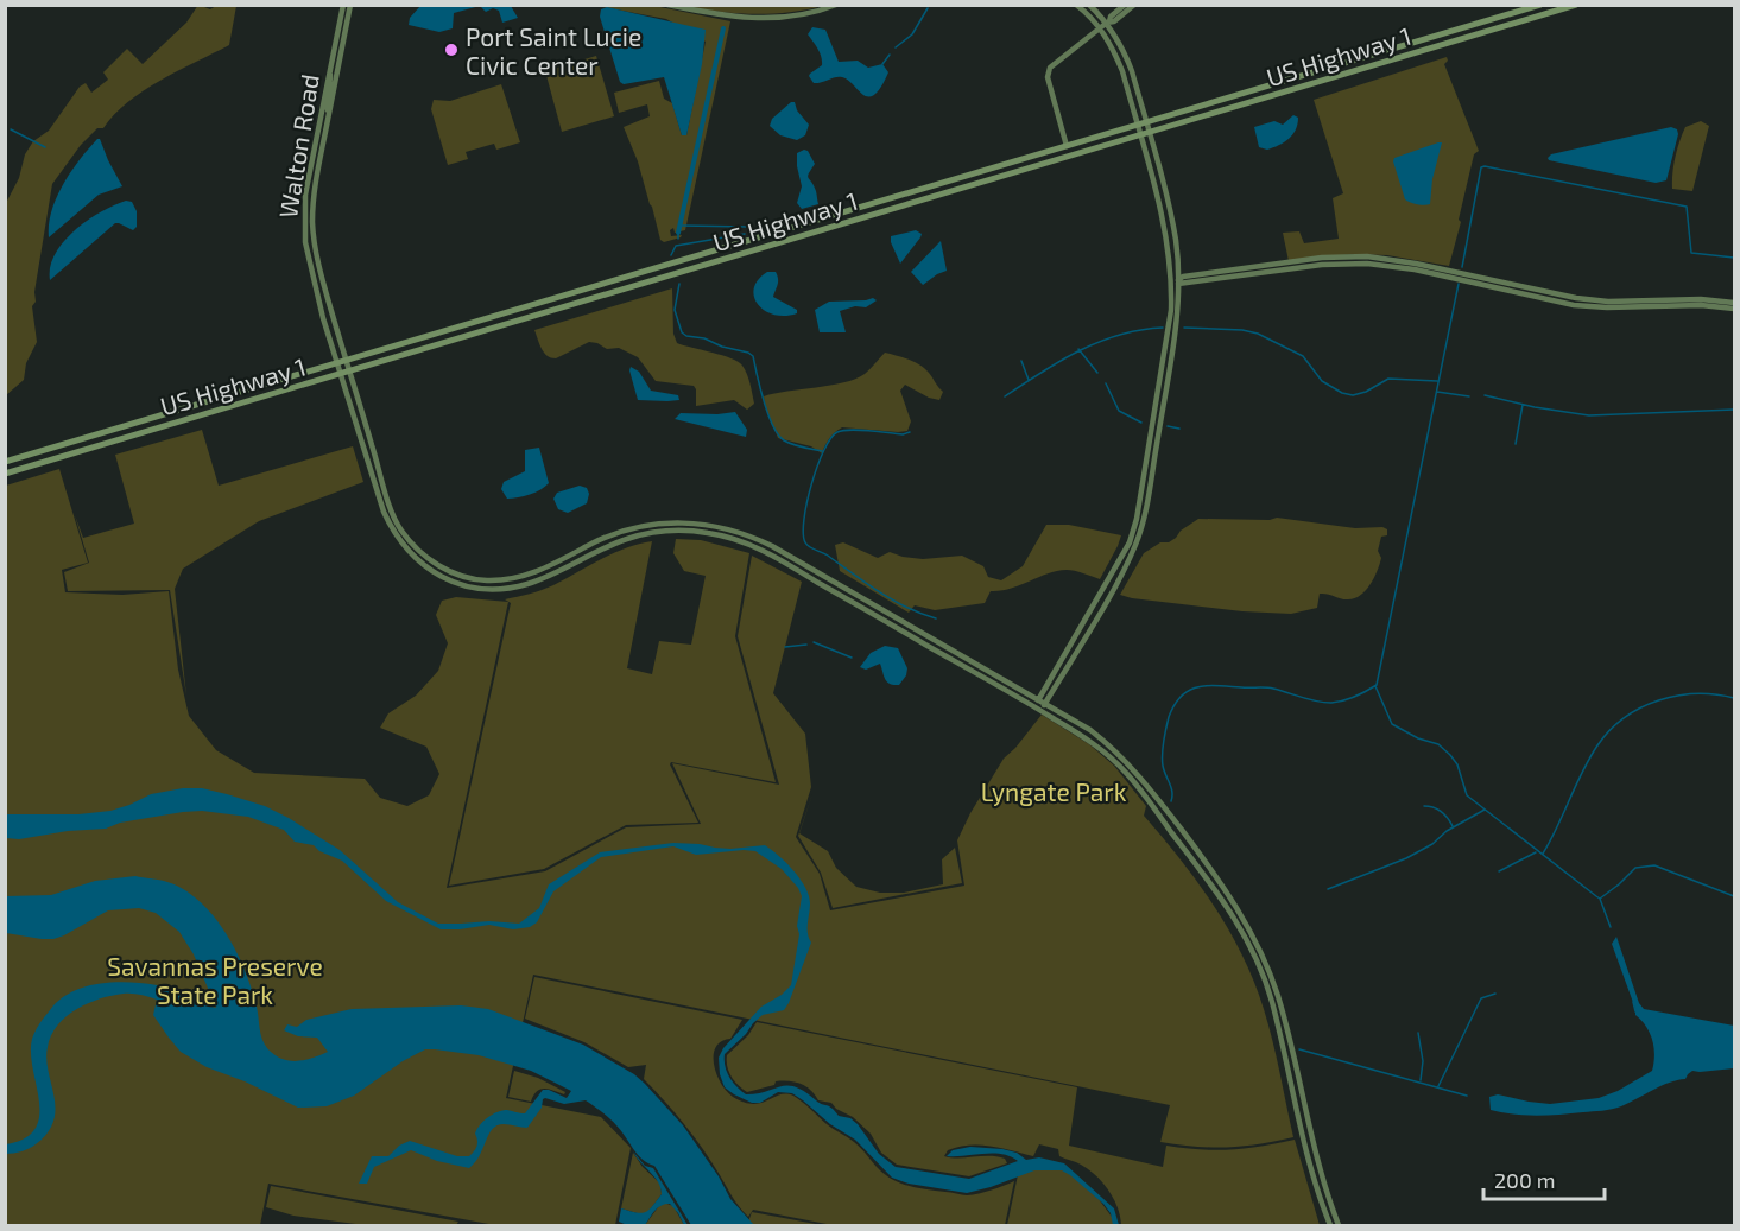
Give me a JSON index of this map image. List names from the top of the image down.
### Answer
{
  "streets": {
    "main road": ["US Highway 1", "Walton Road"]
  },
  "crossings": [
    ["US Highway 1", "Walton Road"]
  ],
  "parks": ["Lyngate Park", "Savannas Preserve State Park"],
  "places": ["Port Saint Lucie Civic Center"],
  "scale_bar": "200 m"
}
